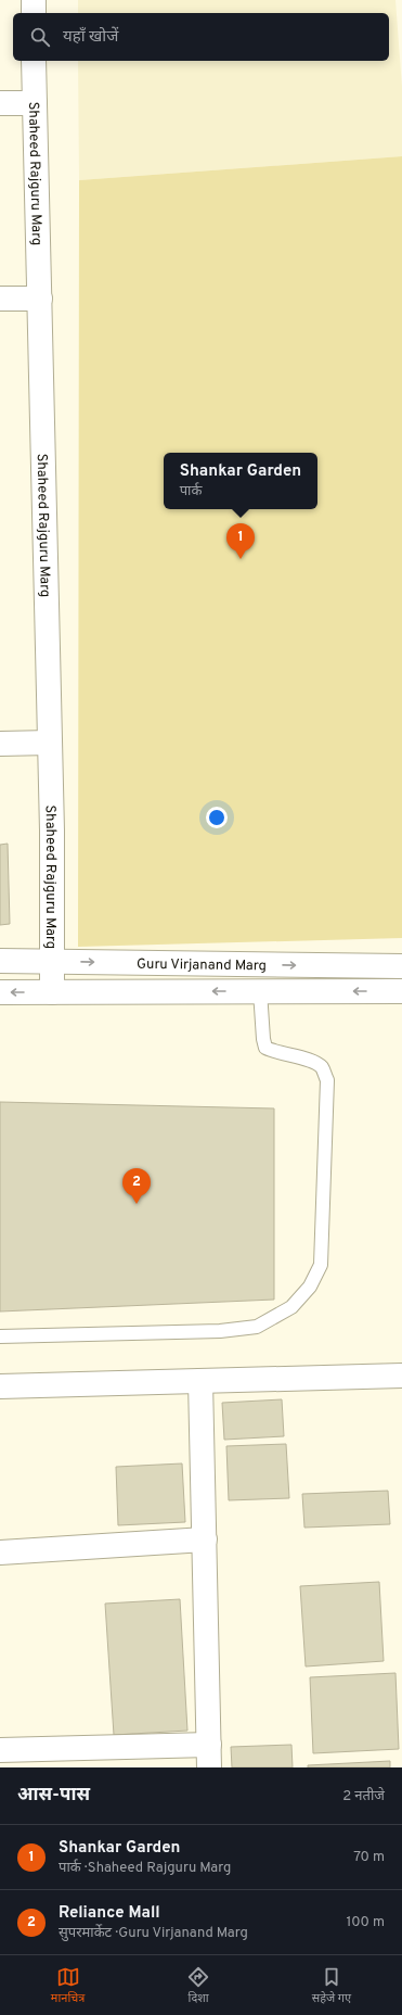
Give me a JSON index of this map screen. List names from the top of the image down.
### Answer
{
  "streets": {
    "street": ["Shaheed Rajguru Marg", "Guru Virjanand Marg"]
  },
  "crossings": [
    ["Shaheed Rajguru Marg", "Guru Virjanand Marg"]
  ],
  "page": {
    "search": "यहाँ खोजें",
    "popup": ["Shankar Garden", "पार्क"],
    "pins": ["1", "2"],
    "heading": ["आस-पास", "2 नतीजे"],
    "list": [
      {
        "mark": "1",
        "name": "Shankar Garden",
        "note": "पार्क · Shaheed Rajguru Marg",
        "value": "70 m"
      },
      {
        "mark": "2",
        "name": "Reliance Mall",
        "note": "सुपरमार्केट · Guru Virjanand Marg",
        "value": "100 m"
      }
    ],
    "nav": ["मानचित्र", "दिशा", "सहेजे गए"]
  }
}
